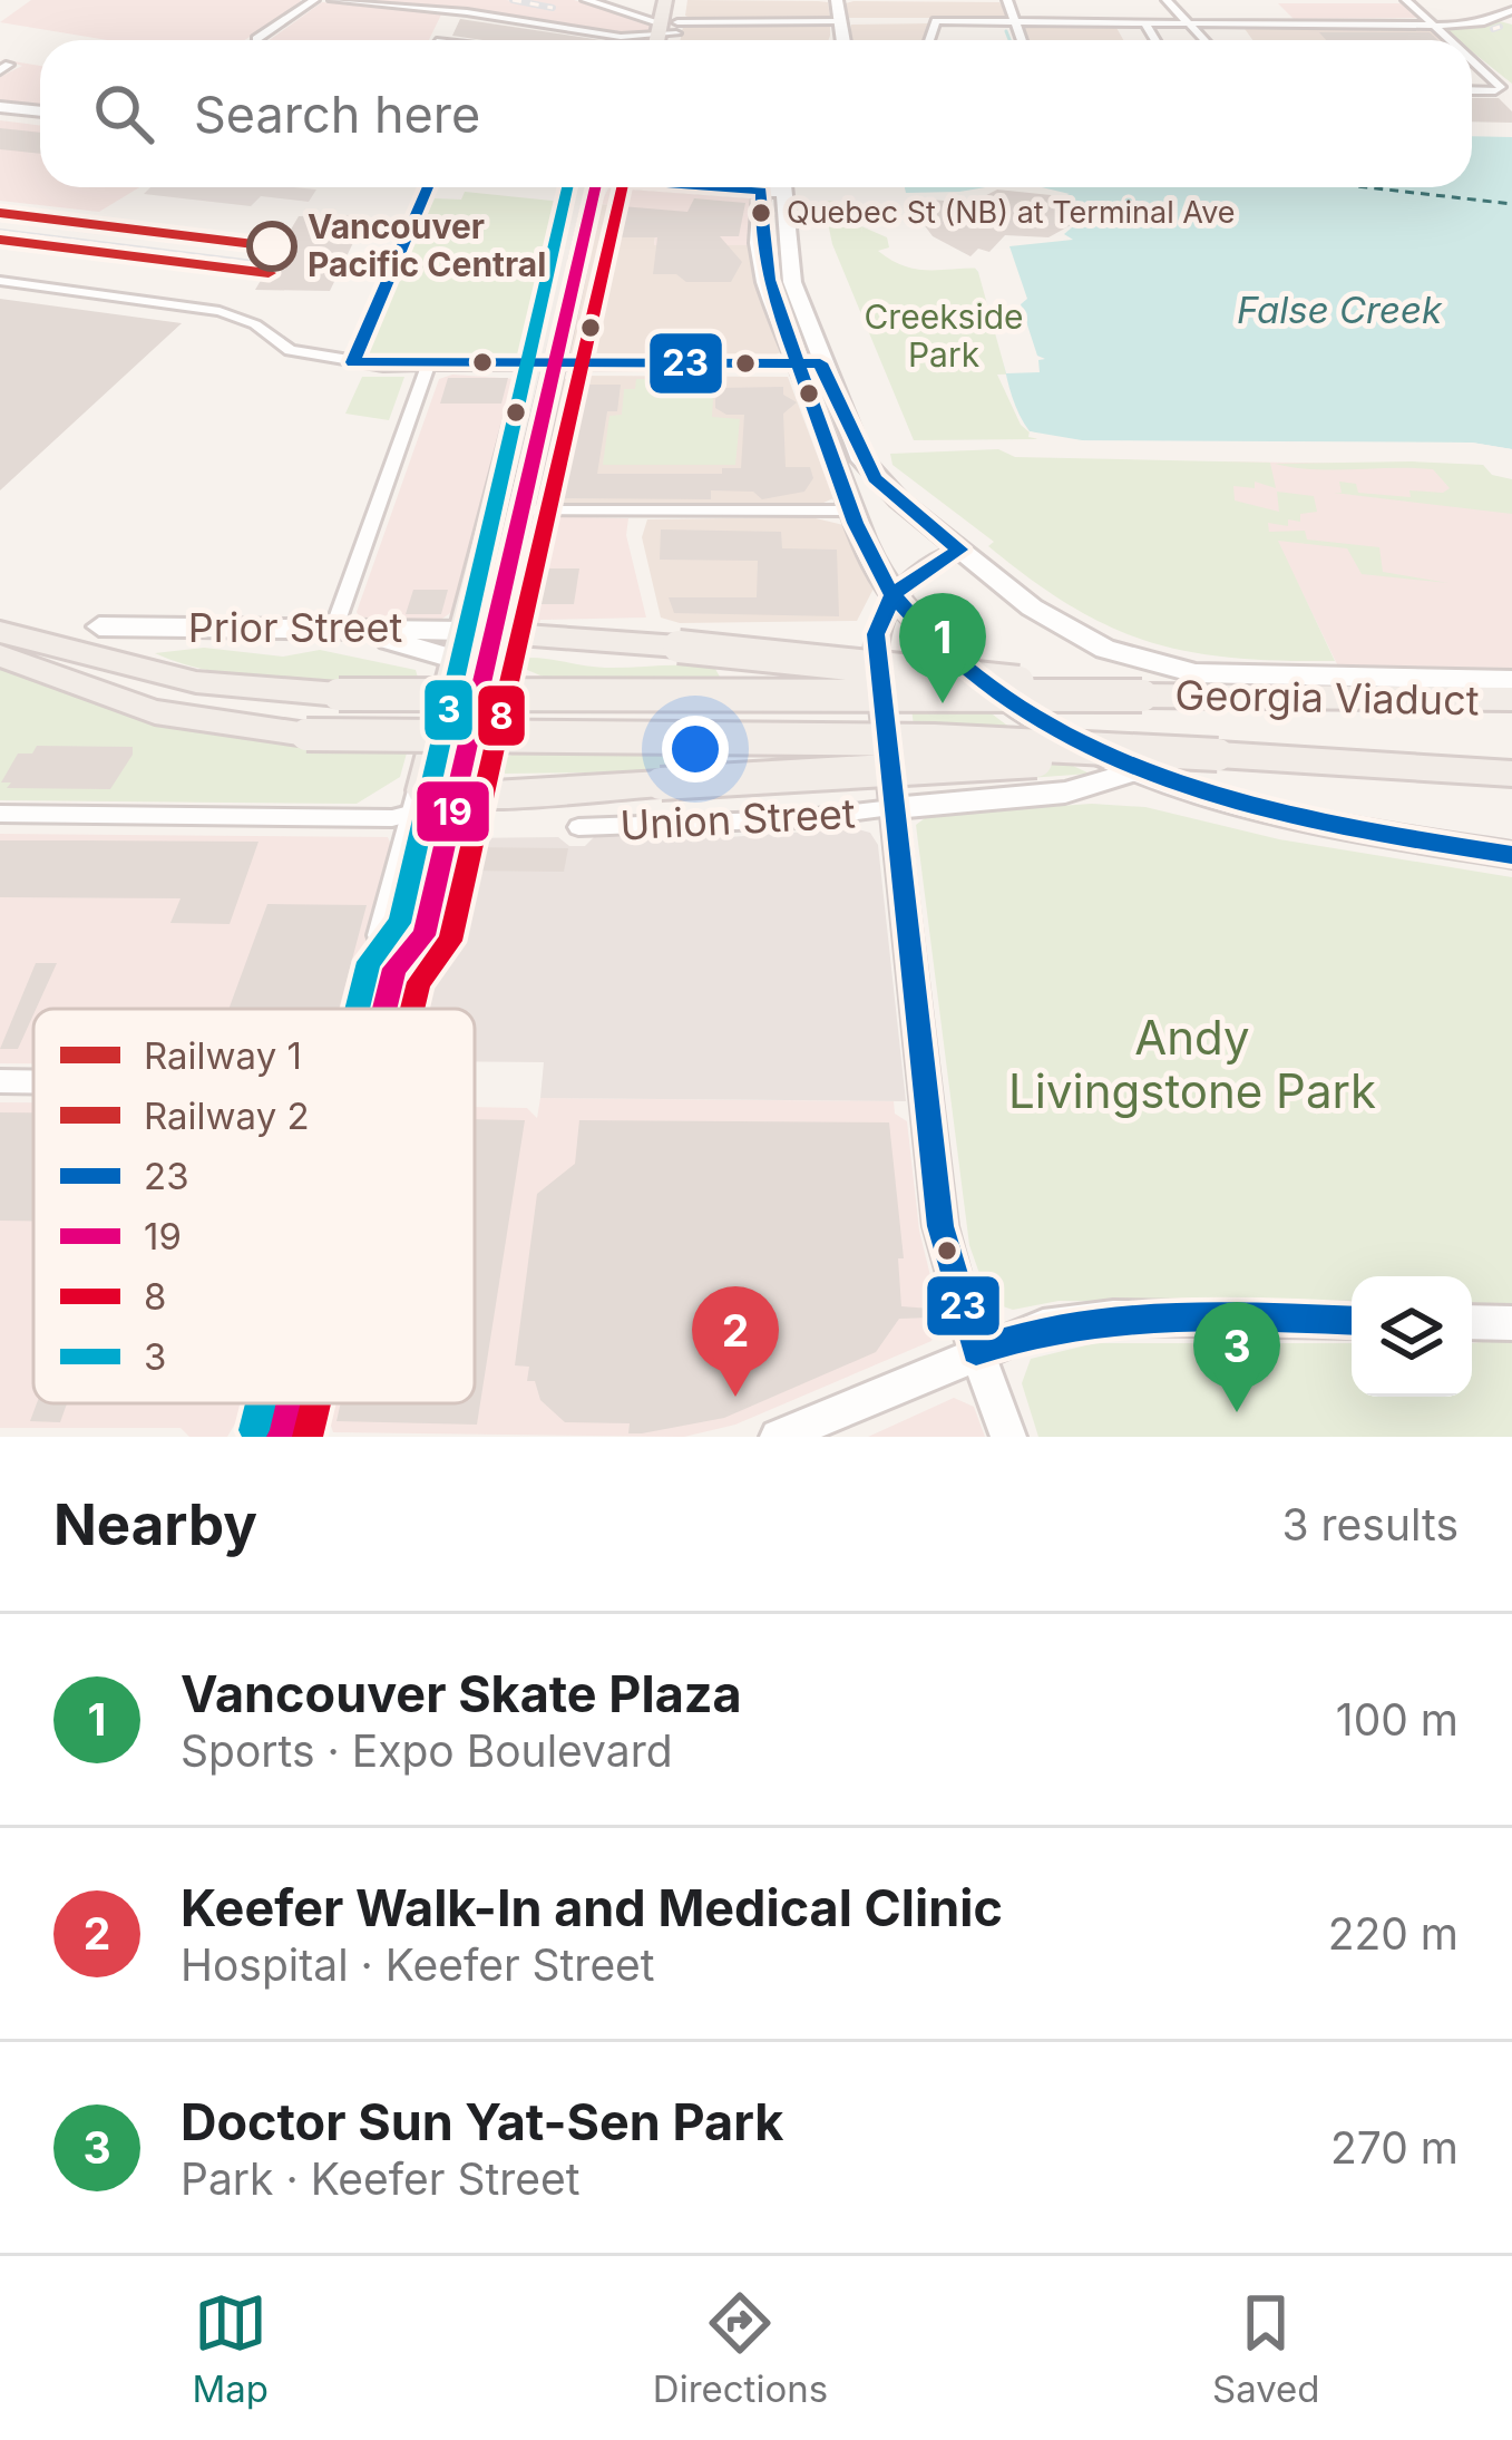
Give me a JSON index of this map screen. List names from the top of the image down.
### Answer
{
  "streets": {
    "main road": ["Prior Street", "Georgia Viaduct"],
    "street": ["Union Street"]
  },
  "water": ["False Creek"],
  "parks": ["Creekside Park", "Andy Livingstone Park"],
  "places": ["Quebec St (NB) at Terminal Ave", "Vancouver Pacific Central"],
  "lines": [
    "transit line 23",
    "transit line 19",
    "transit line 8",
    "transit line 3",
    "rail line 1",
    "rail line 2"
  ],
  "legend": [
    "Railway 1",
    "Railway 2",
    "23",
    "19",
    "8",
    "3"
  ],
  "page": {
    "search": "Search here",
    "pins": ["1", "2", "3"],
    "heading": ["Nearby", "3 results"],
    "list": [
      {
        "mark": "1",
        "name": "Vancouver Skate Plaza",
        "note": "Sports · Expo Boulevard",
        "value": "100 m"
      },
      {
        "mark": "2",
        "name": "Keefer Walk-In and Medical Clinic",
        "note": "Hospital · Keefer Street",
        "value": "220 m"
      },
      {
        "mark": "3",
        "name": "Doctor Sun Yat-Sen Park",
        "note": "Park · Keefer Street",
        "value": "270 m"
      }
    ],
    "nav": ["Map", "Directions", "Saved"]
  }
}
